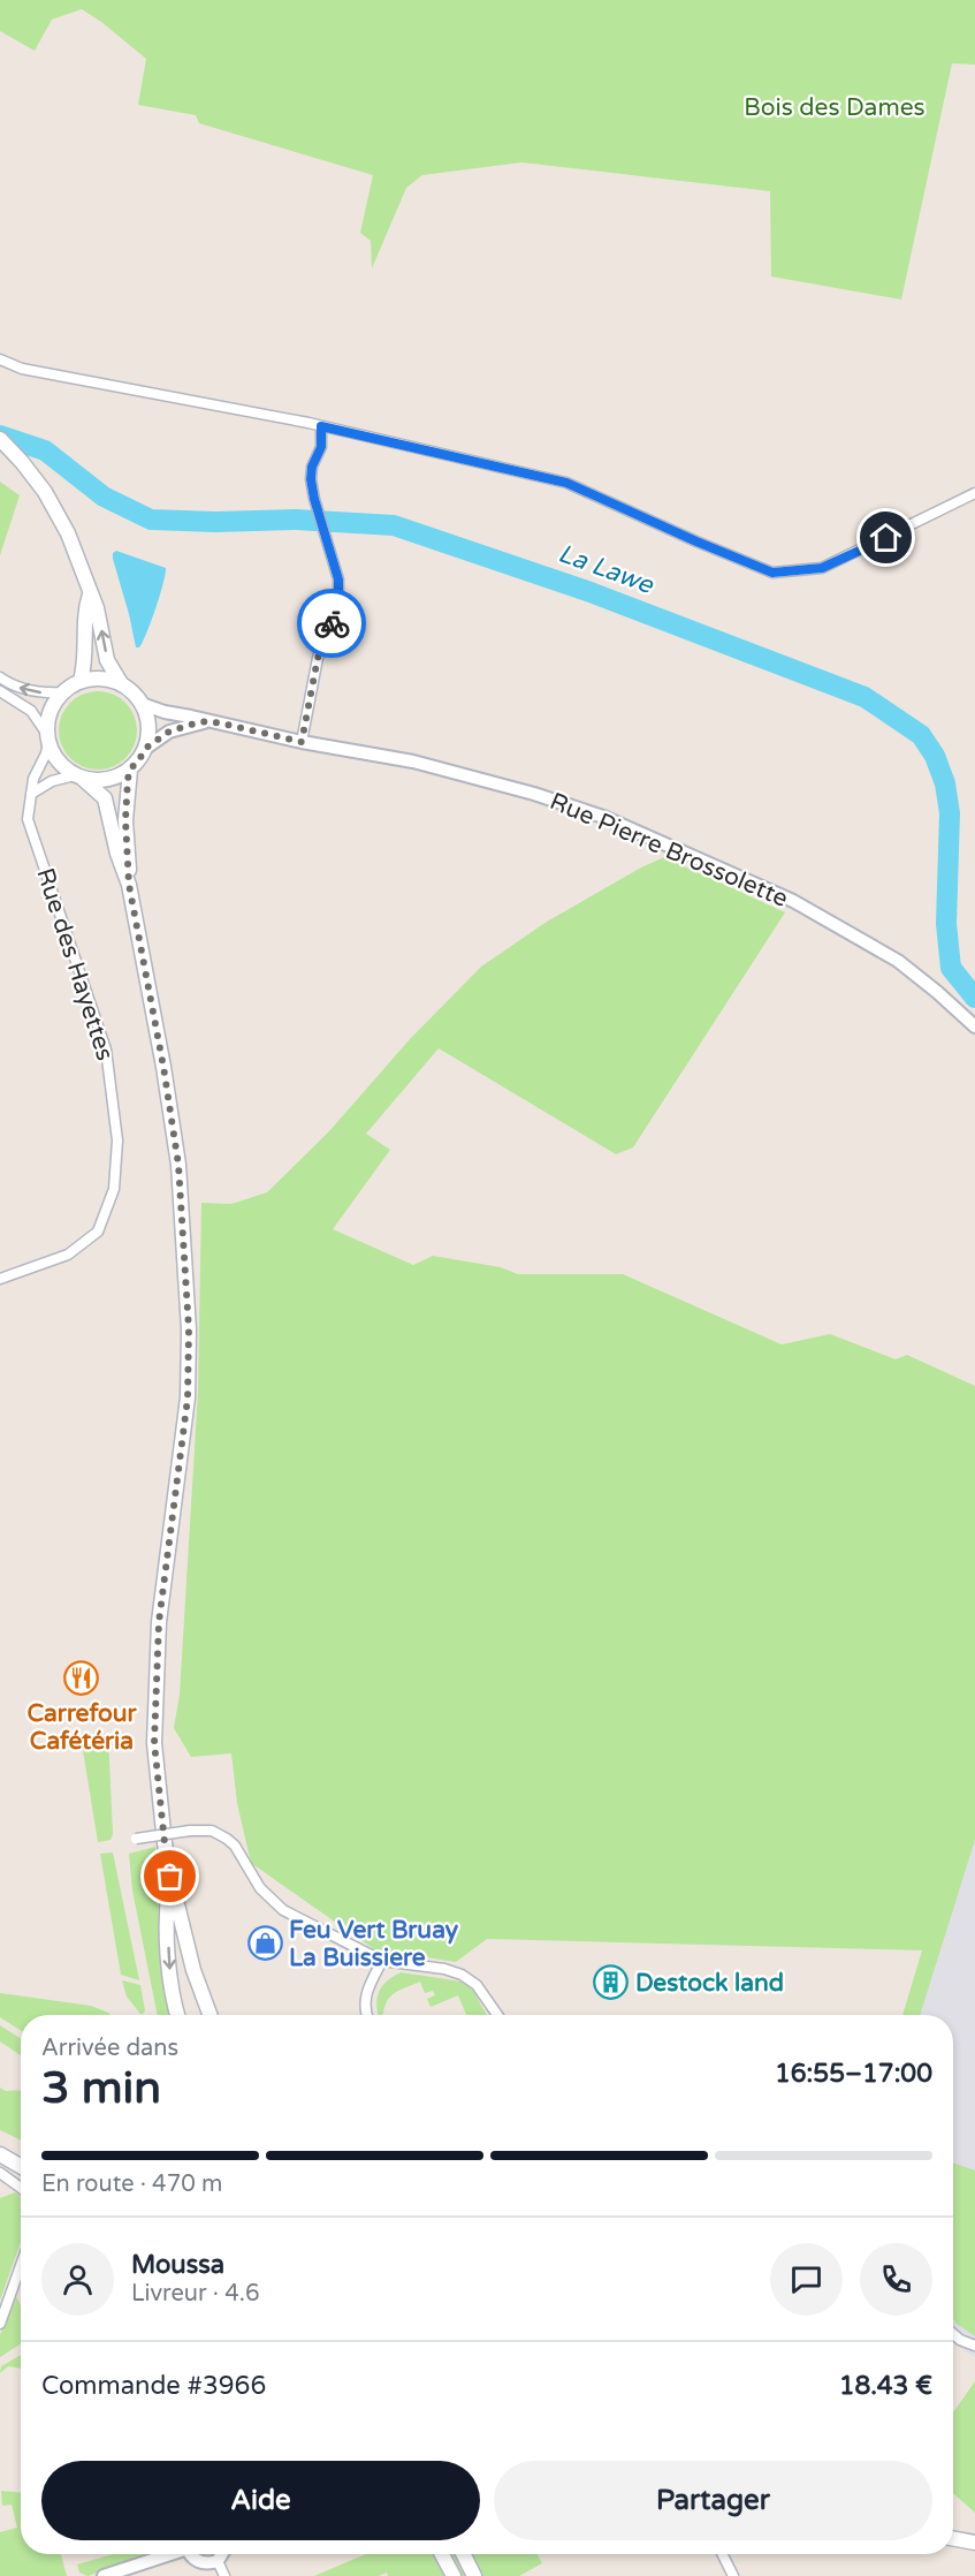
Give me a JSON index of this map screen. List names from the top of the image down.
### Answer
{
  "streets": {
    "street": ["Rue Pierre Brossolette", "Rue des Hayettes"]
  },
  "crossings": [
    ["Rue Pierre Brossolette", "Rue des Hayettes"]
  ],
  "water": ["La Lawe"],
  "parks": ["Bois des Dames"],
  "places": {
    "restaurant": ["Carrefour Cafétéria"],
    "shop": ["Feu Vert Bruay La Buissiere"],
    "building": ["Destock land"]
  },
  "page": {
    "heading": ["3 min", "Arrivée dans", "16:55–17:00"],
    "panel": [
      "Moussa",
      "Livreur · 4.6",
      "Commande #3966",
      "18.43 €"
    ],
    "bar": "En route · 470 m",
    "buttons": ["Aide", "Partager"]
  }
}
